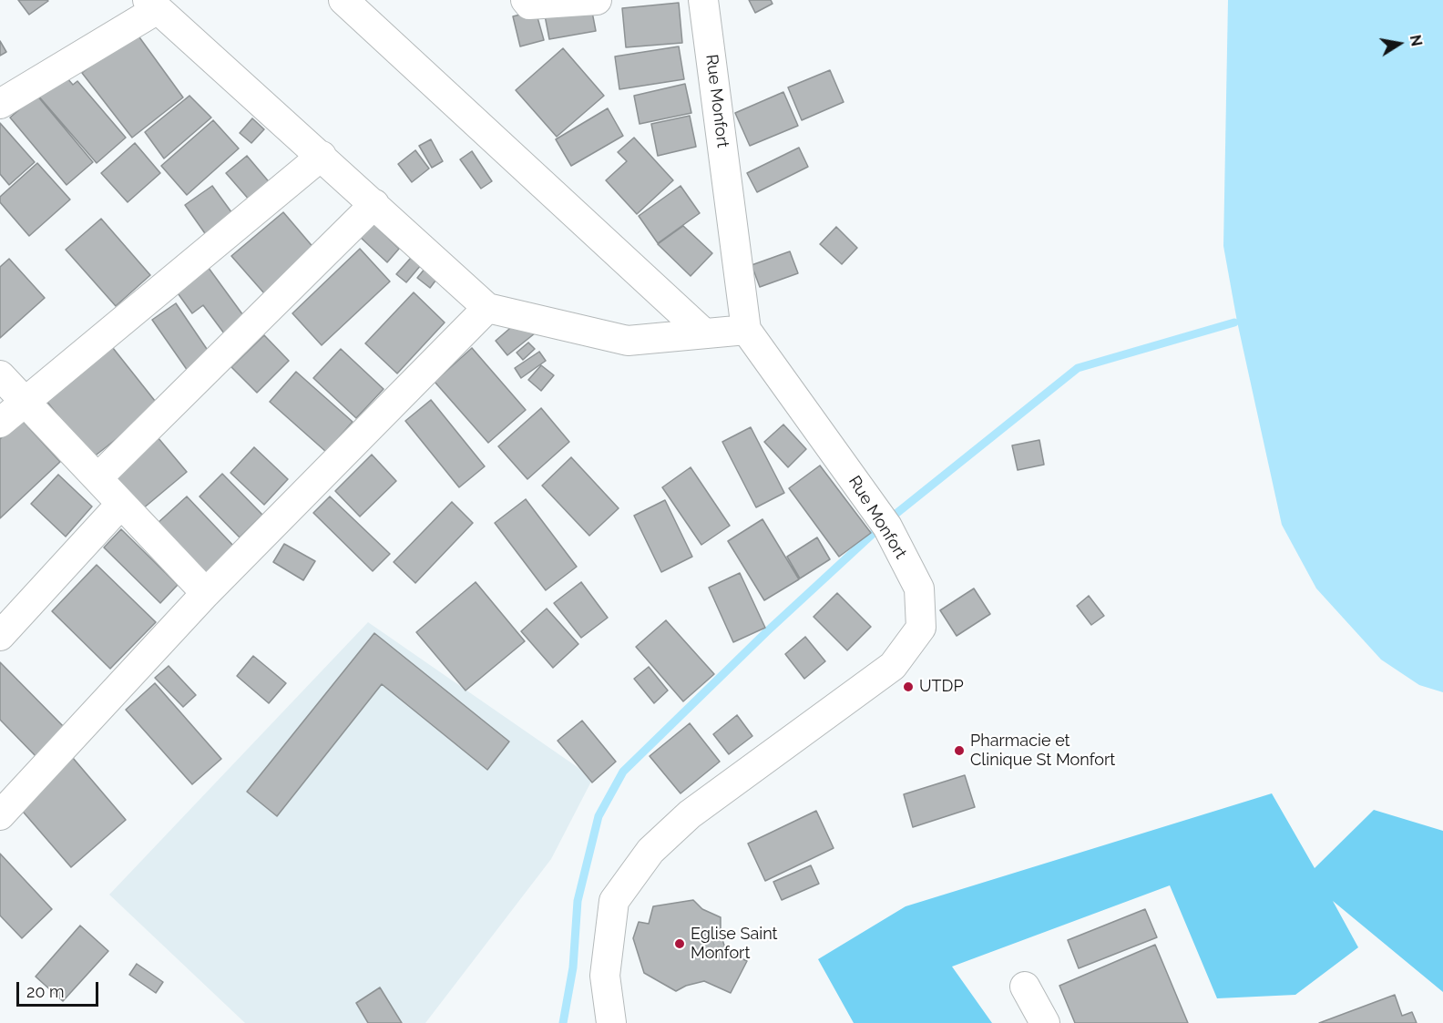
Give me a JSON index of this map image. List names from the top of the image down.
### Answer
{
  "streets": {
    "street": ["Rue Monfort"]
  },
  "places": ["UTDP", "Pharmacie et Clinique St Monfort", "Eglise Saint Monfort"],
  "scale_bar": "20 m",
  "north": "right"
}
